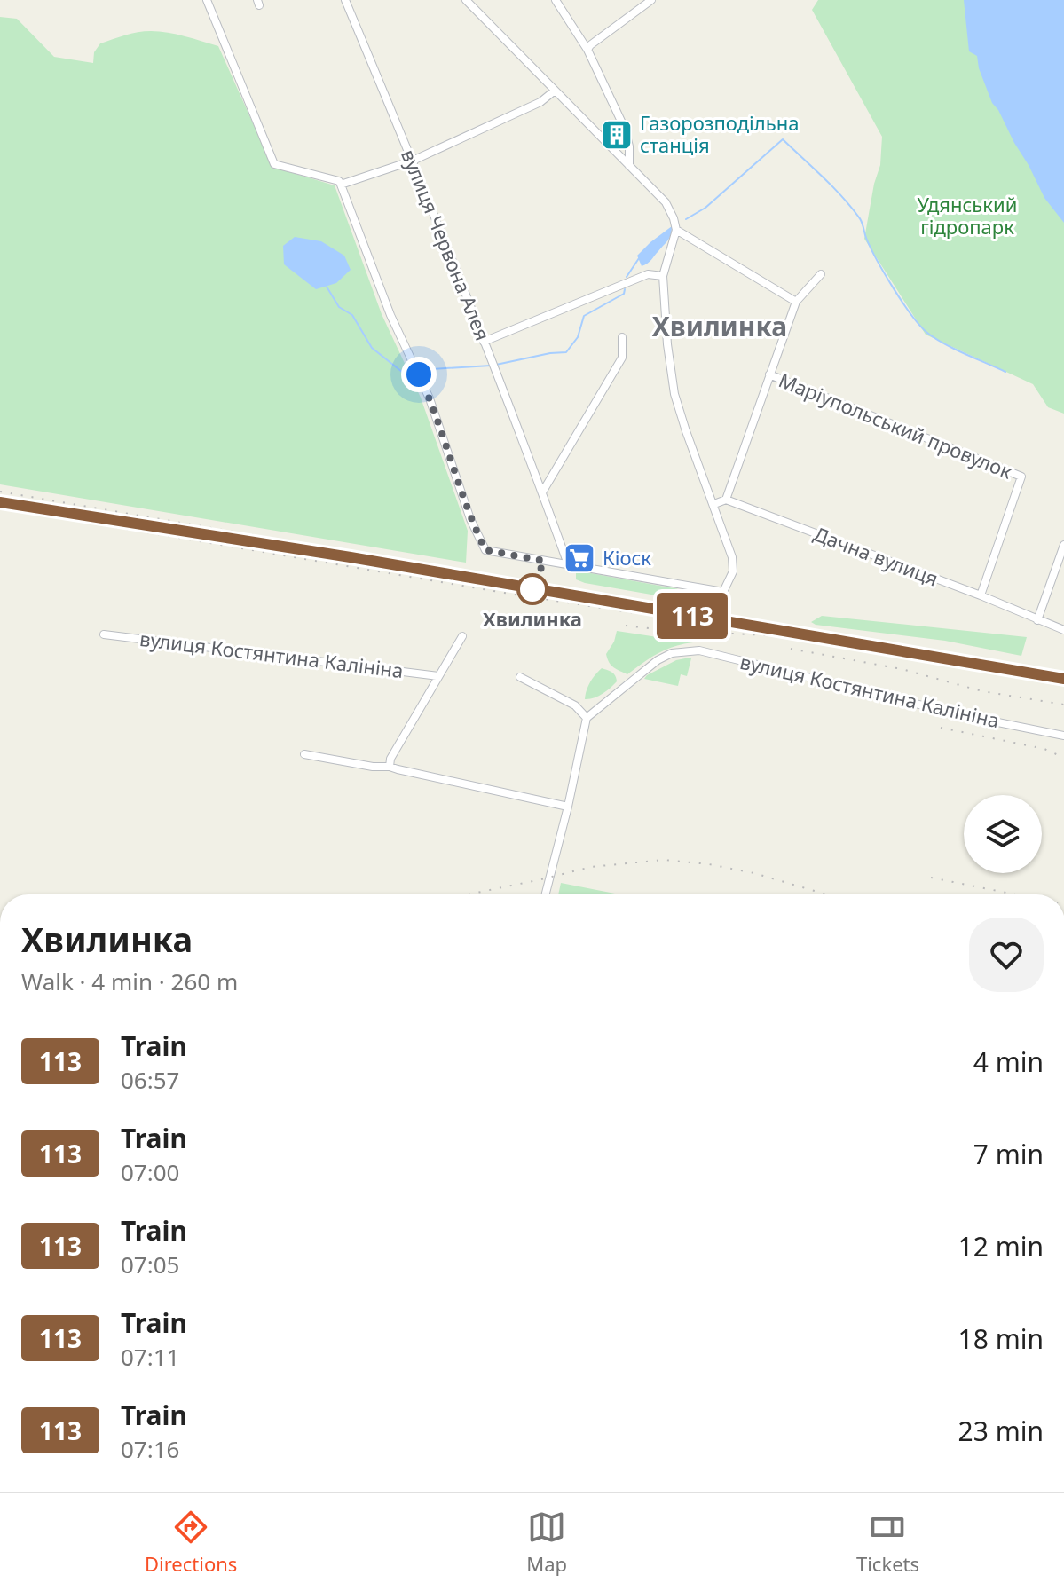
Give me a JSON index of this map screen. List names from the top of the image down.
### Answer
{
  "streets": {
    "street": [
      "вулиця Червона Алея",
      "Маріупольський провулок",
      "Дачна вулиця",
      "вулиця Костянтина Калініна"
    ]
  },
  "crossings": [
    ["Маріупольський провулок", "Дачна вулиця"]
  ],
  "districts": ["Хвилинка"],
  "parks": ["Удянський гідропарк"],
  "places": {
    "building": ["Газорозподільна станція"],
    "supermarket": ["Кіоск"],
    "other": ["Хвилинка"]
  },
  "page": {
    "on_map": "113",
    "heading": ["Хвилинка", "Walk · 4 min · 260 m"],
    "list": [
      {
        "mark": "113",
        "name": "Train",
        "note": "06:57",
        "value": "4 min"
      },
      {
        "mark": "113",
        "name": "Train",
        "note": "07:00",
        "value": "7 min"
      },
      {
        "mark": "113",
        "name": "Train",
        "note": "07:05",
        "value": "12 min"
      },
      {
        "mark": "113",
        "name": "Train",
        "note": "07:11",
        "value": "18 min"
      },
      {
        "mark": "113",
        "name": "Train",
        "note": "07:16",
        "value": "23 min"
      }
    ],
    "tabs": ["Directions", "Map", "Tickets"]
  }
}
